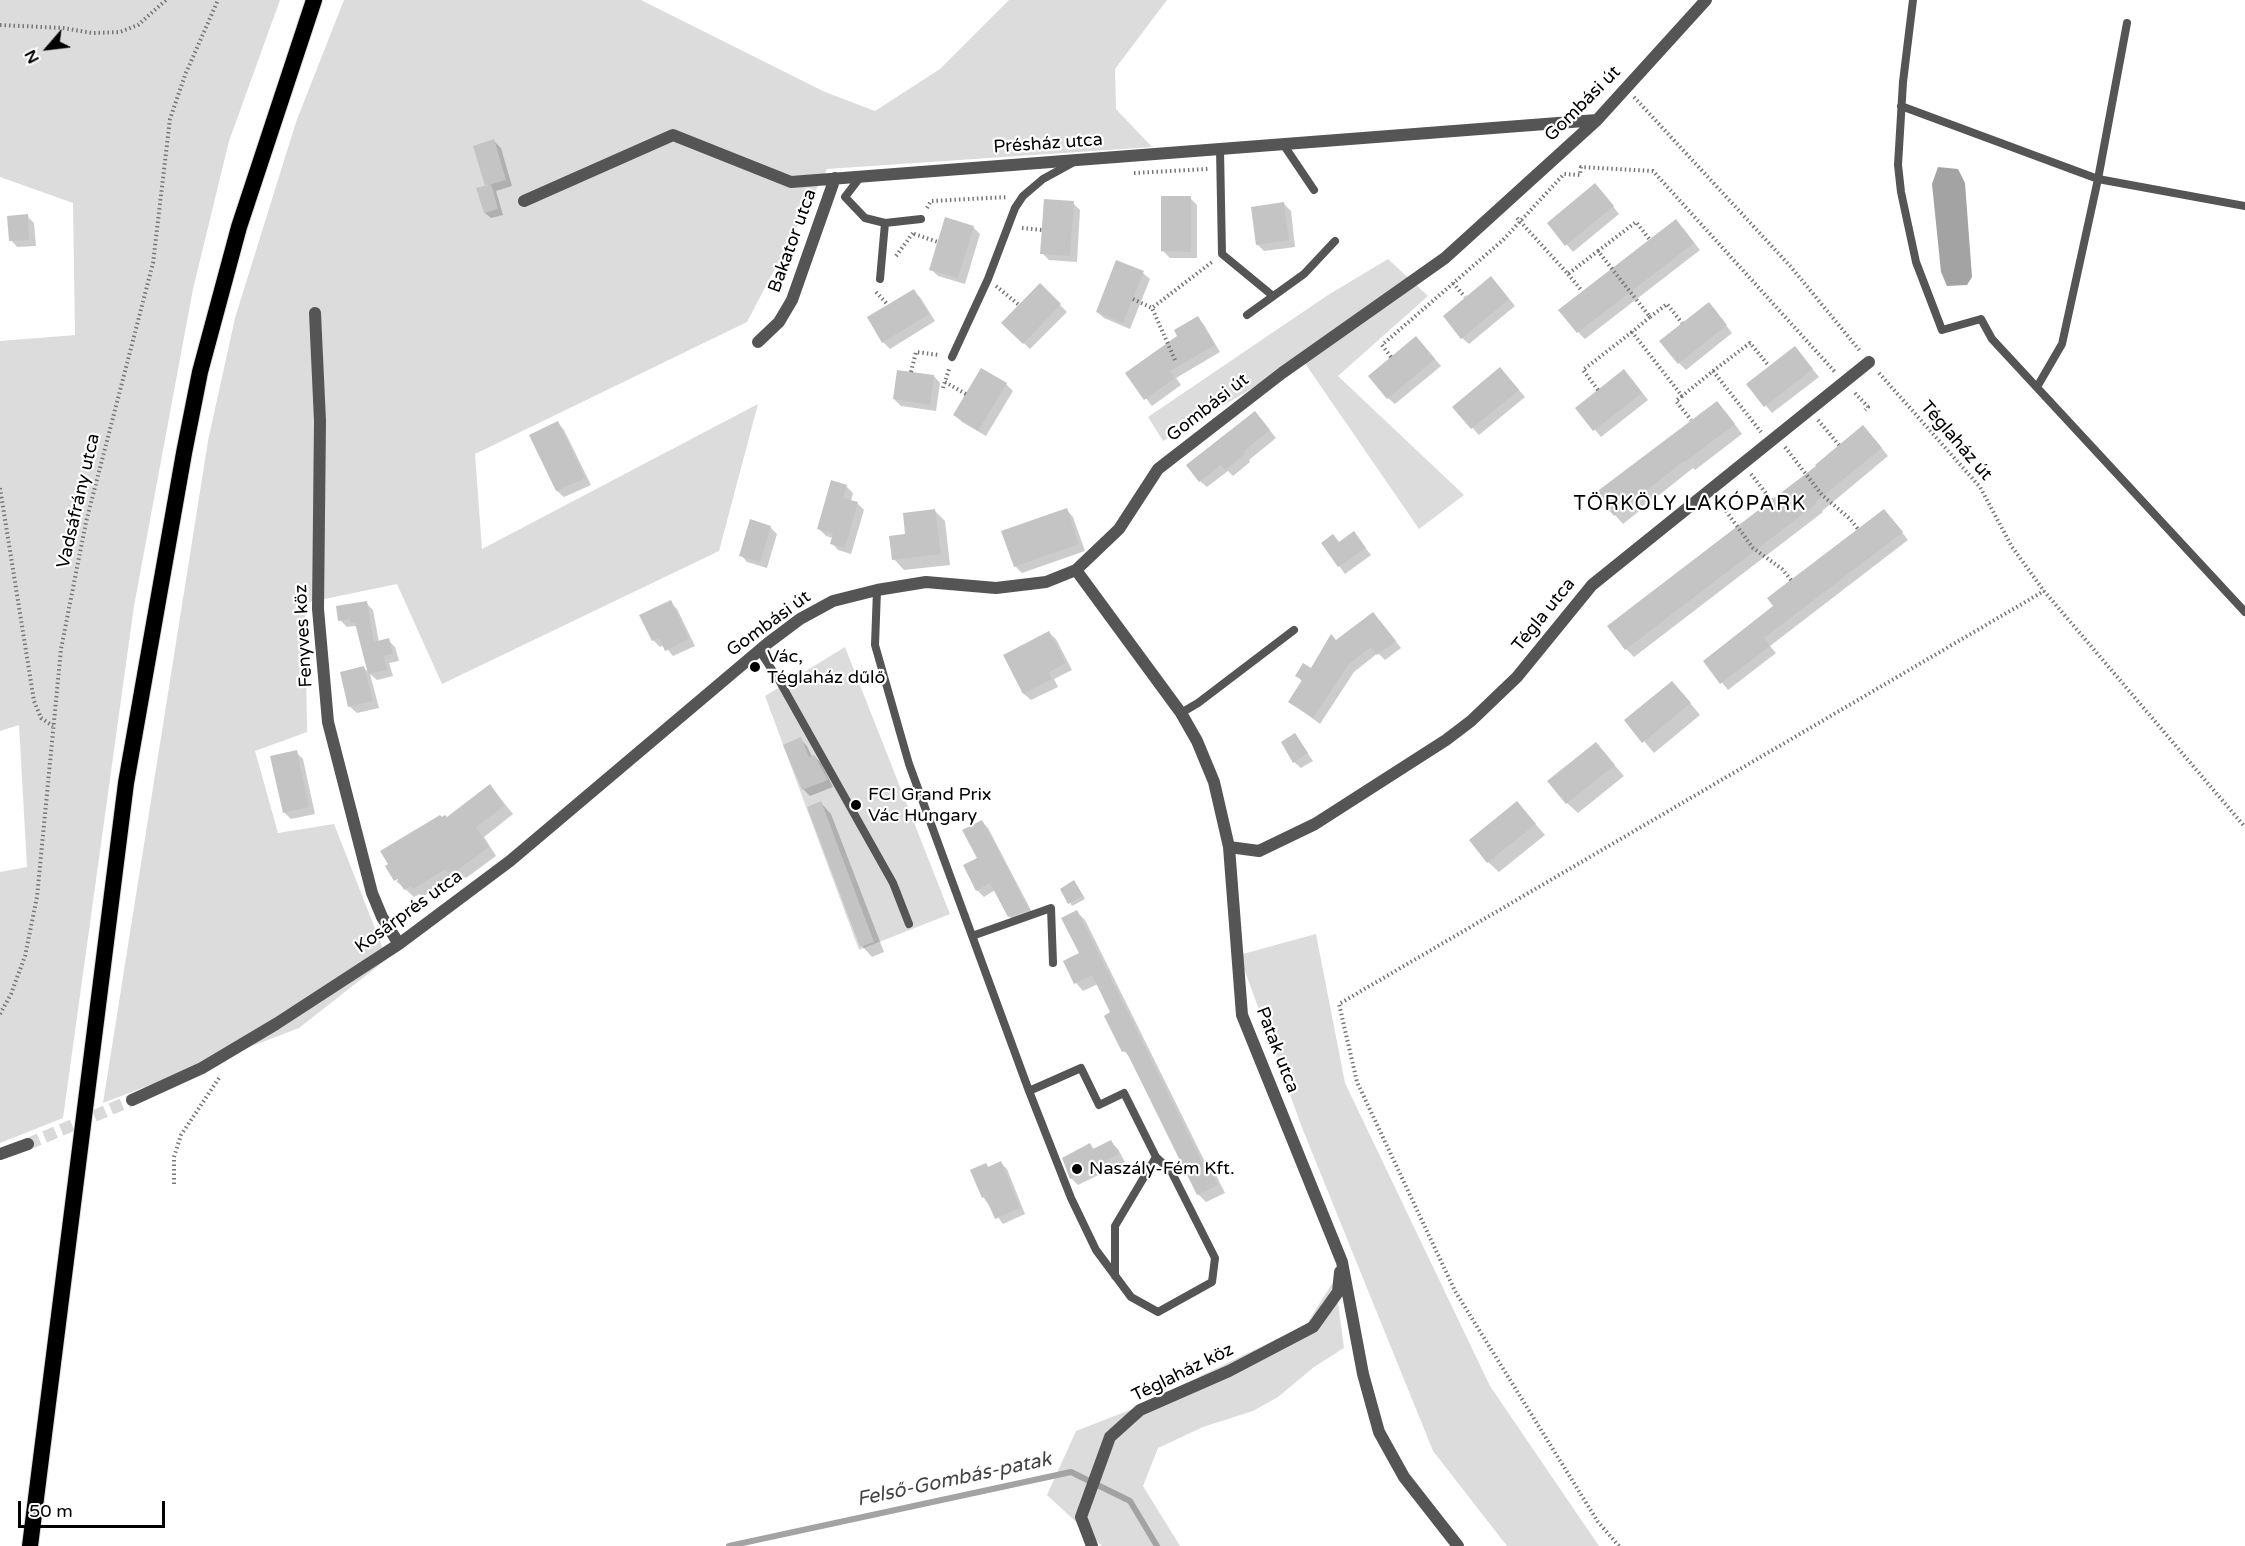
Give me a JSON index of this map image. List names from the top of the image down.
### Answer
{
  "streets": {
    "street": [
      "Gombási út",
      "Présház utca",
      "Bakator utca",
      "Tégla utca",
      "Fenyves köz",
      "Kosárprés utca",
      "Patak utca",
      "Téglaház köz"
    ],
    "path": ["Téglaház út", "Vadsáfrány utca"]
  },
  "crossings": [
    ["Gombási út", "Présház utca"],
    ["Gombási út", "Téglaház út"],
    ["Gombási út", "Kosárprés utca"],
    ["Gombási út", "Patak utca"],
    ["Présház utca", "Bakator utca"],
    ["Téglaház út", "Tégla utca"],
    ["Tégla utca", "Patak utca"],
    ["Fenyves köz", "Kosárprés utca"],
    ["Patak utca", "Téglaház köz"]
  ],
  "districts": ["TÖRKÖLY LAKÓPARK"],
  "water": ["Felső-Gombás-patak"],
  "places": ["Vác, Téglaház dűlő", "FCI Grand Prix Vác Hungary", "Naszály-Fém Kft."],
  "scale_bar": "50 m",
  "north": "bottom left"
}
